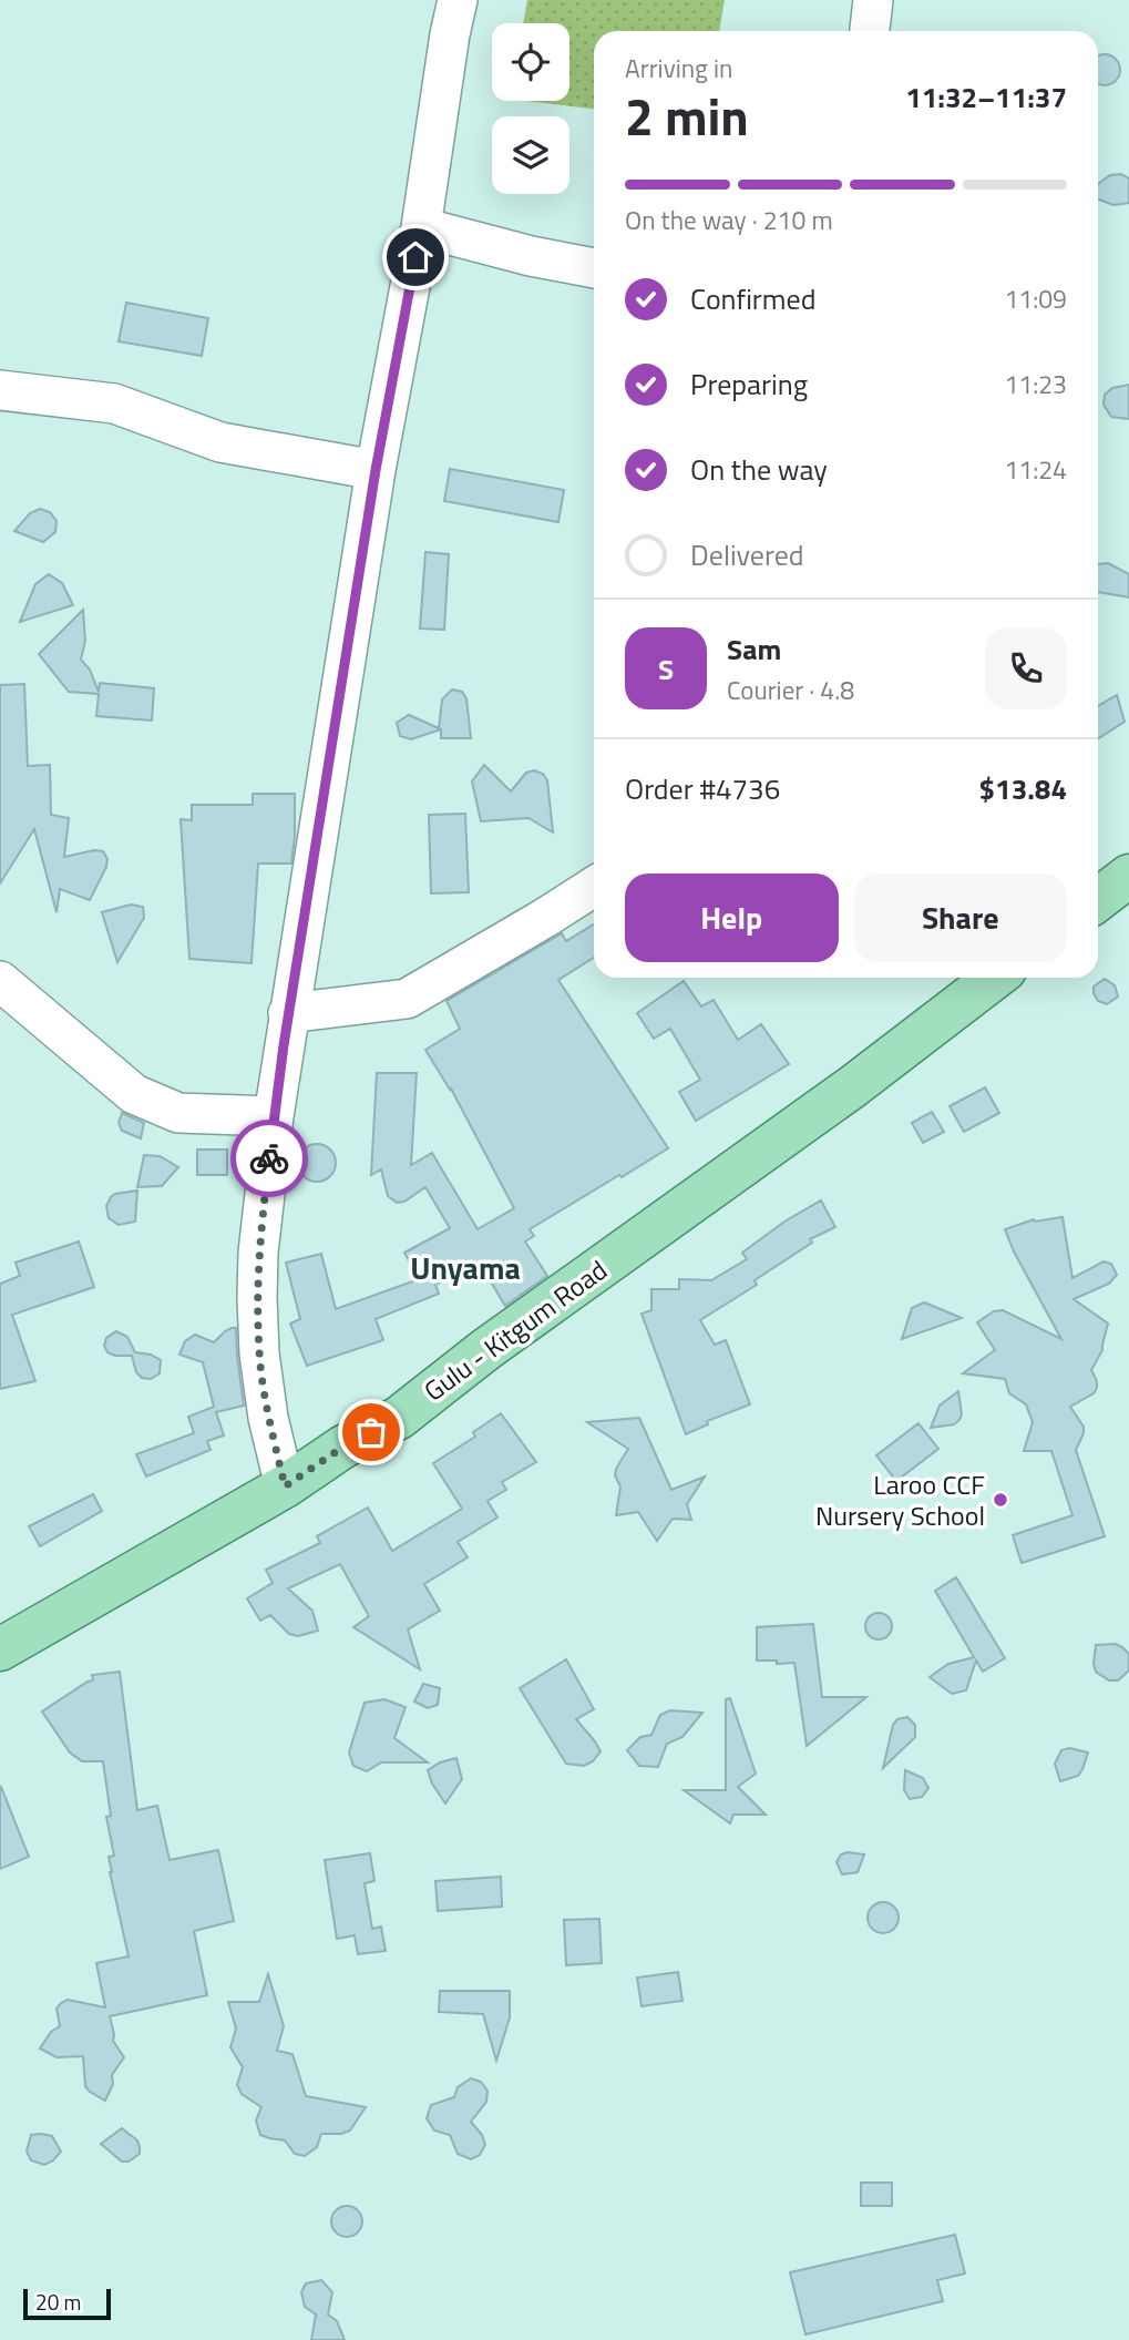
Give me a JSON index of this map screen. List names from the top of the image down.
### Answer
{
  "streets": {
    "main road": ["Gulu - Kitgum Road"]
  },
  "districts": ["Unyama"],
  "places": ["Laroo CCF Nursery School"],
  "scale_bar": "20 m",
  "page": {
    "heading": ["2 min", "Arriving in", "11:32–11:37"],
    "panel": [
      "Sam",
      "Courier · 4.8",
      "Order #4736",
      "$13.84"
    ],
    "bar": "On the way · 210 m",
    "list": [
      ["Confirmed", "11:09"],
      ["Preparing", "11:23"],
      ["On the way", "11:24"],
      "Delivered"
    ],
    "round": "S",
    "buttons": ["Help", "Share"],
    "scale": "20 m"
  }
}
